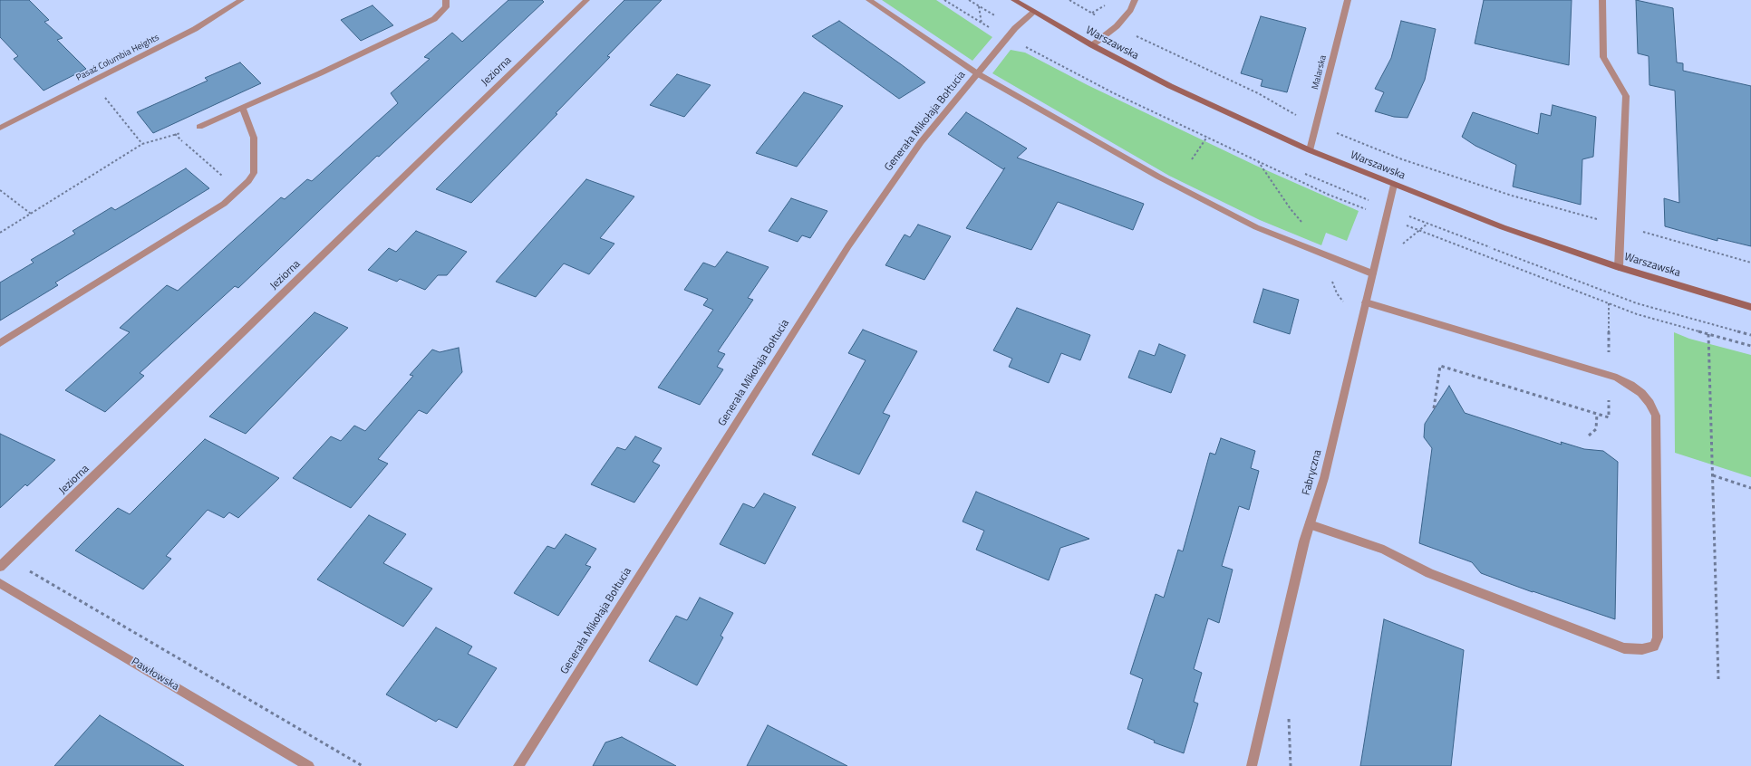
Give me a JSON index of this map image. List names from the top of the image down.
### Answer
{
  "streets": {
    "street": [
      "Warszawska",
      "Pasaż Columbia Heights",
      "Jeziorna",
      "Malarska",
      "Generała Mikołaja Bołtucia",
      "Fabryczna",
      "Pawłowska"
    ]
  },
  "crossings": [
    ["Warszawska", "Malarska"],
    ["Warszawska", "Generała Mikołaja Bołtucia"],
    ["Warszawska", "Fabryczna"]
  ]
}
